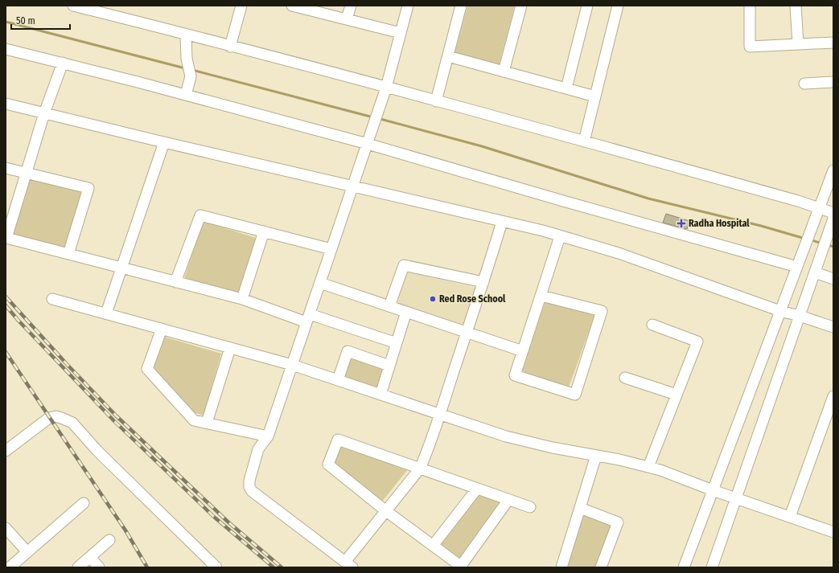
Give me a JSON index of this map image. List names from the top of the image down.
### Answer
{
  "places": {
    "health": ["Radha Hospital"],
    "other": ["Red Rose School"]
  },
  "scale_bar": "50 m"
}
